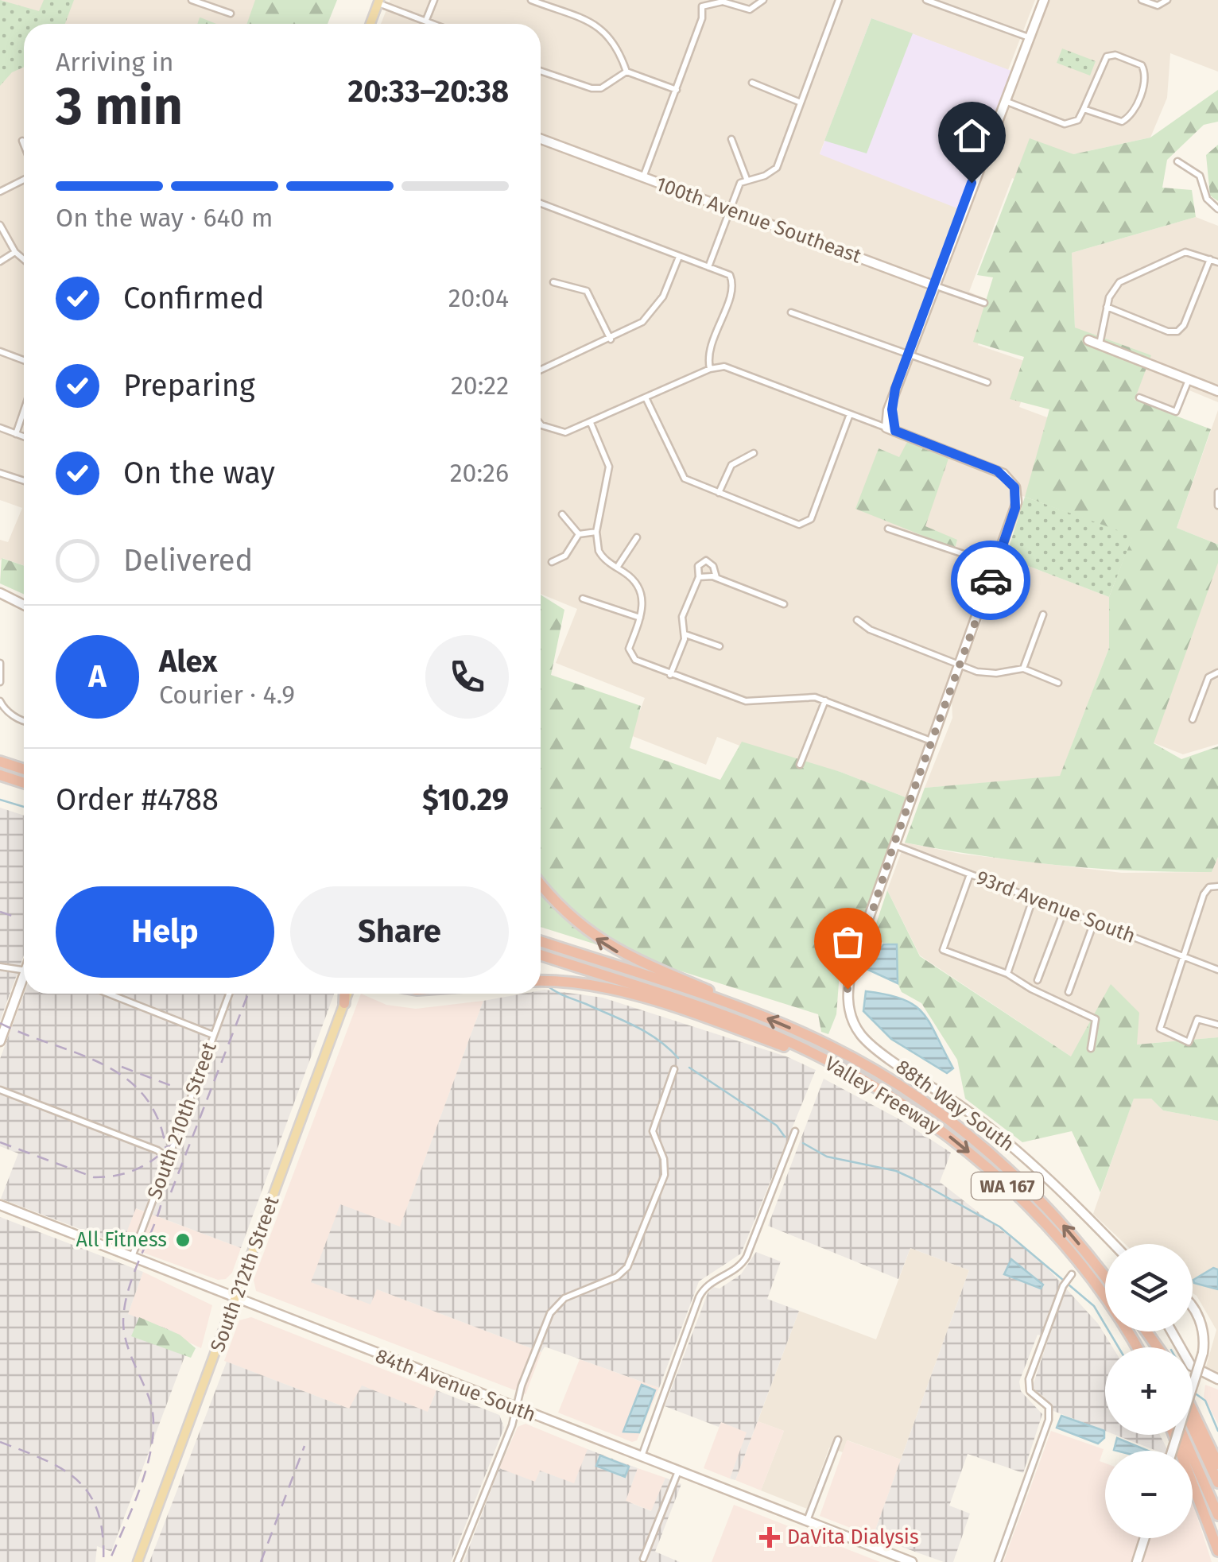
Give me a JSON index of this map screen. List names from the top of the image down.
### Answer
{
  "streets": {
    "highway": ["Valley Freeway", "WA 167"],
    "main road": ["South 212th Street"],
    "street": [
      "100th Avenue Southeast",
      "93rd Avenue South",
      "88th Way South",
      "South 210th Street",
      "84th Avenue South"
    ]
  },
  "crossings": [
    ["93rd Avenue South", "88th Way South"],
    ["South 210th Street", "84th Avenue South"],
    ["South 212th Street", "84th Avenue South"]
  ],
  "places": {
    "other": ["All Fitness"],
    "health": ["DaVita Dialysis"]
  },
  "page": {
    "heading": ["3 min", "Arriving in", "20:33–20:38"],
    "panel": [
      "Alex",
      "Courier · 4.9",
      "Order #4788",
      "$10.29"
    ],
    "bar": "On the way · 640 m",
    "list": [
      ["Confirmed", "20:04"],
      ["Preparing", "20:22"],
      ["On the way", "20:26"],
      "Delivered"
    ],
    "round": "A",
    "buttons": ["Help", "Share"],
    "map_buttons": ["+", "−"]
  }
}
